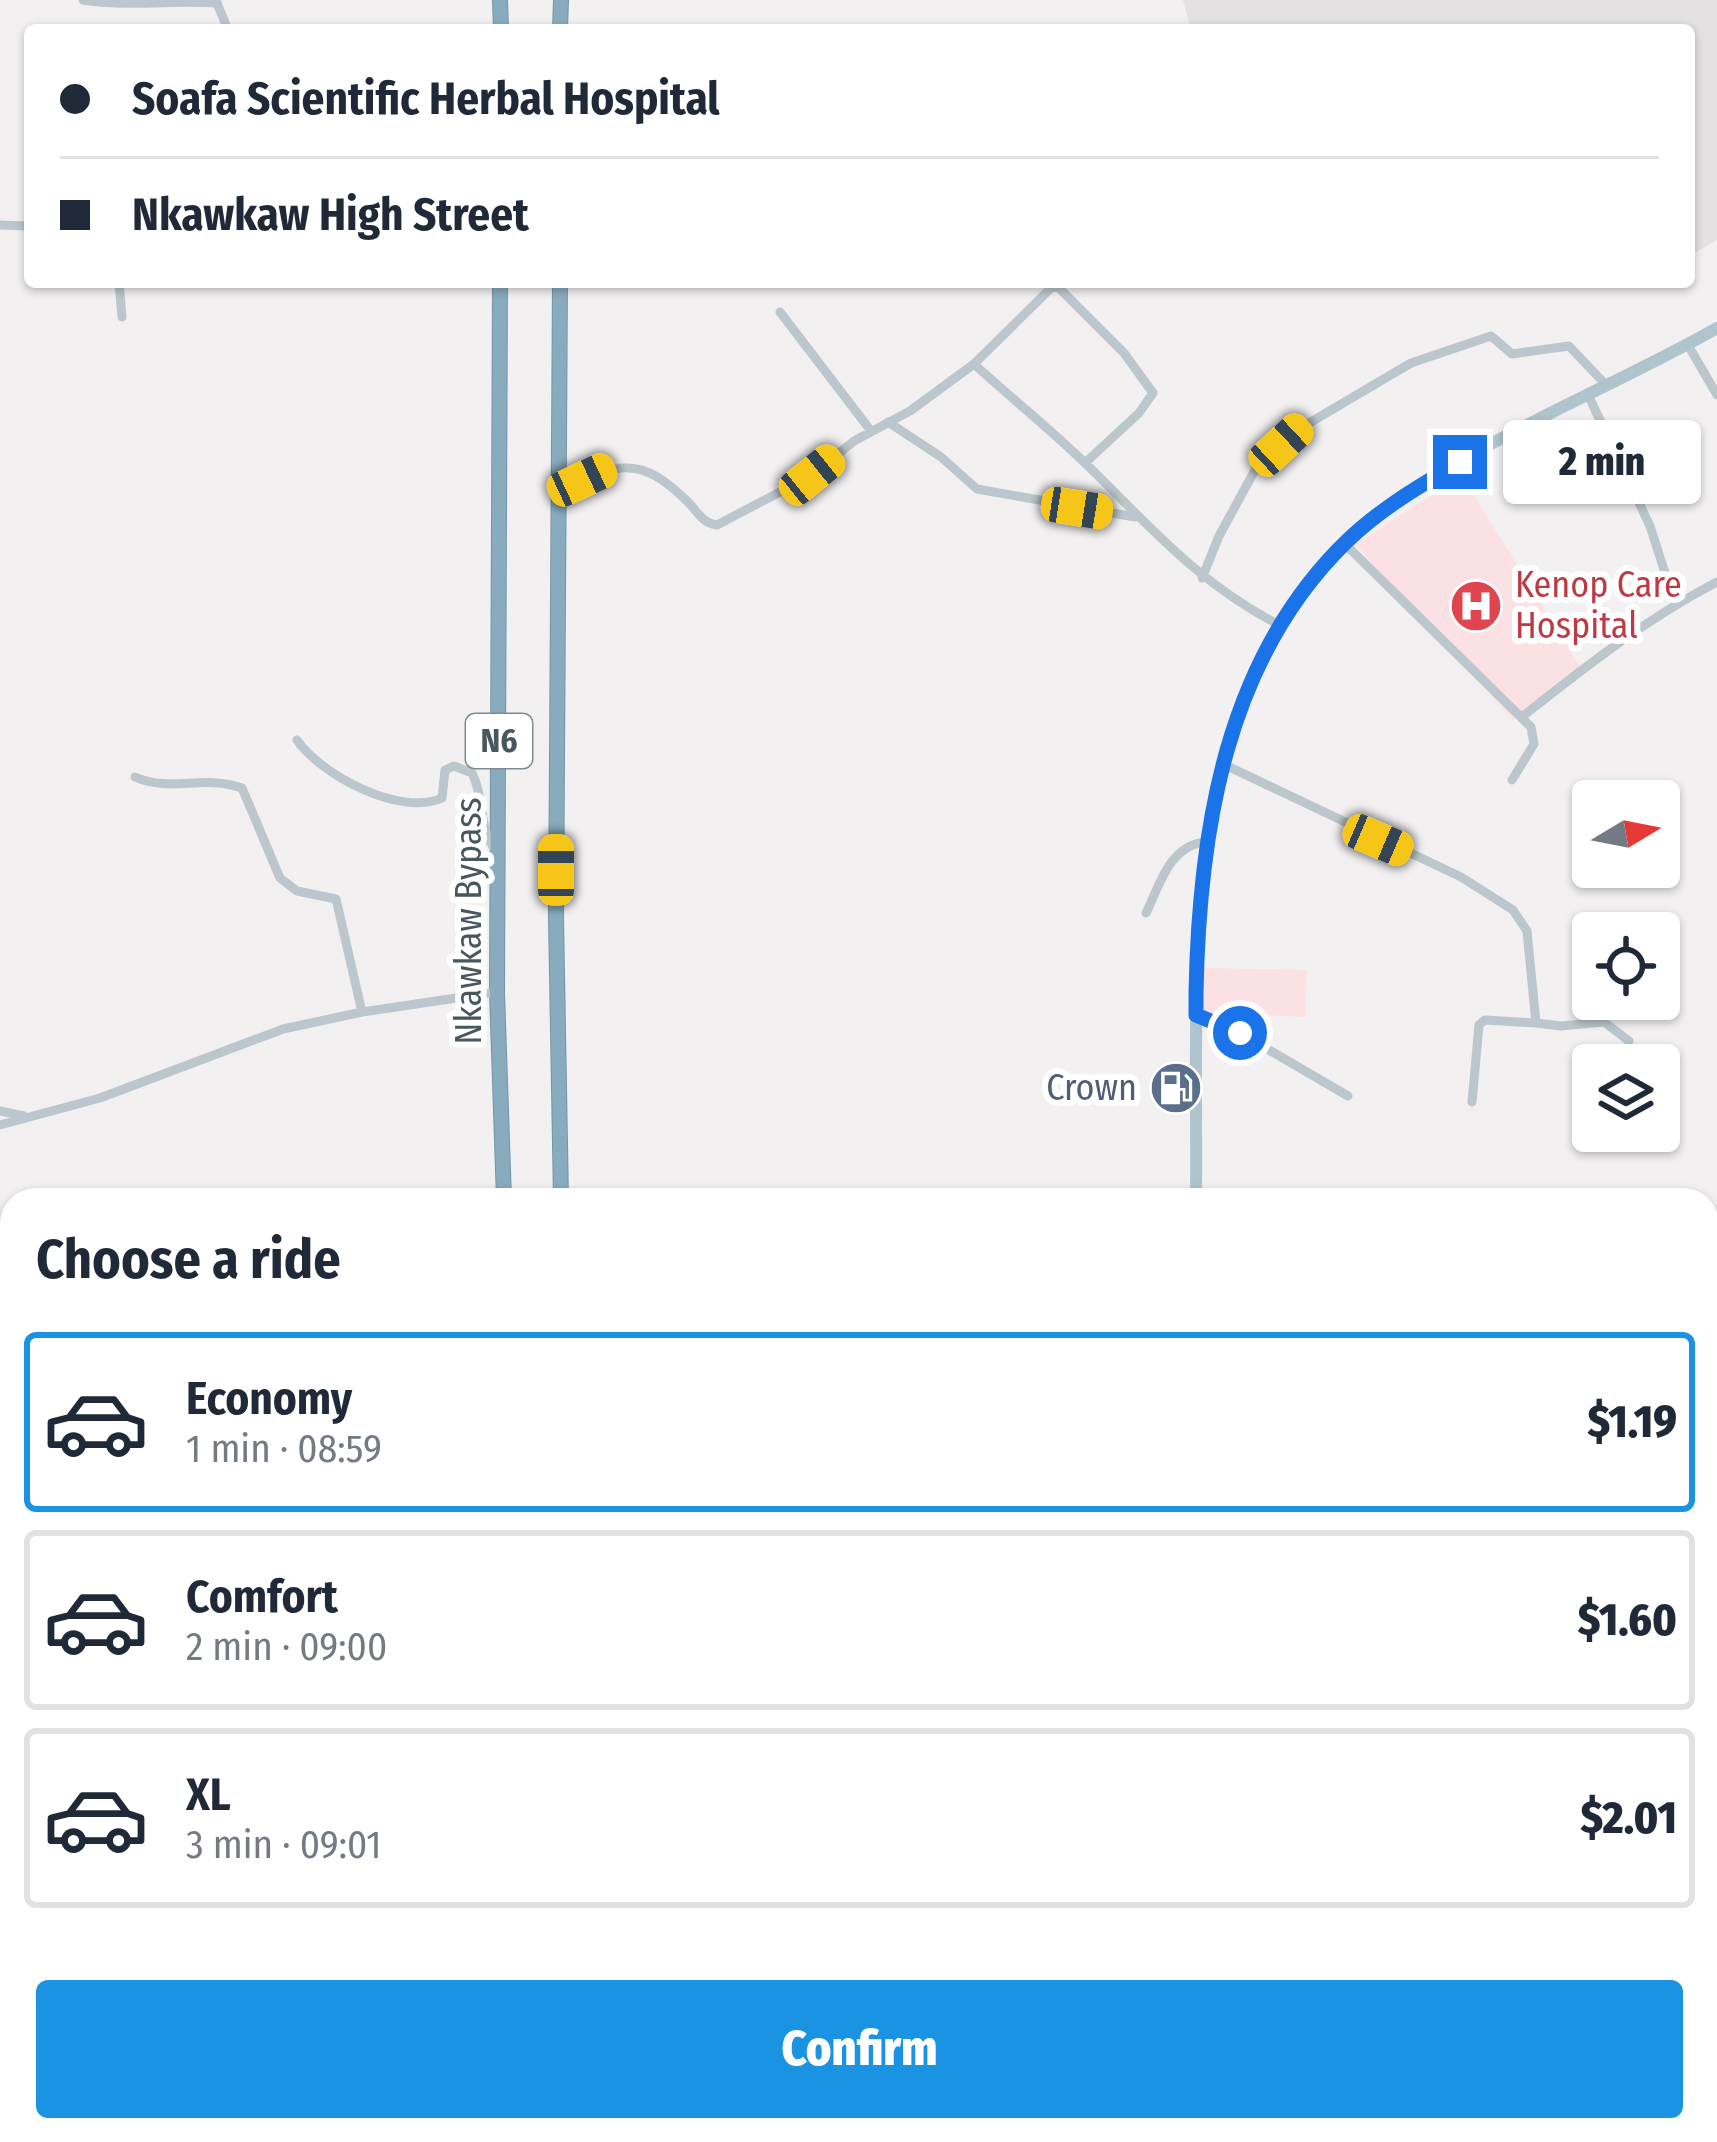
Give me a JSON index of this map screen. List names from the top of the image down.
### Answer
{
  "streets": {
    "highway": ["N6", "Nkawkaw Bypass"]
  },
  "places": {
    "hospital": ["Kenop Care Hospital"],
    "fuel station": ["Crown"]
  },
  "north": "right",
  "page": {
    "banner": ["Soafa Scientific Herbal Hospital", "Nkawkaw High Street"],
    "bubble": "2 min",
    "heading": "Choose a ride",
    "list": [
      {
        "name": "Economy",
        "note": "1 min · 08:59",
        "value": "$1.19"
      },
      {
        "name": "Comfort",
        "note": "2 min · 09:00",
        "value": "$1.60"
      },
      {
        "name": "XL",
        "note": "3 min · 09:01",
        "value": "$2.01"
      }
    ],
    "buttons": "Confirm"
  }
}
